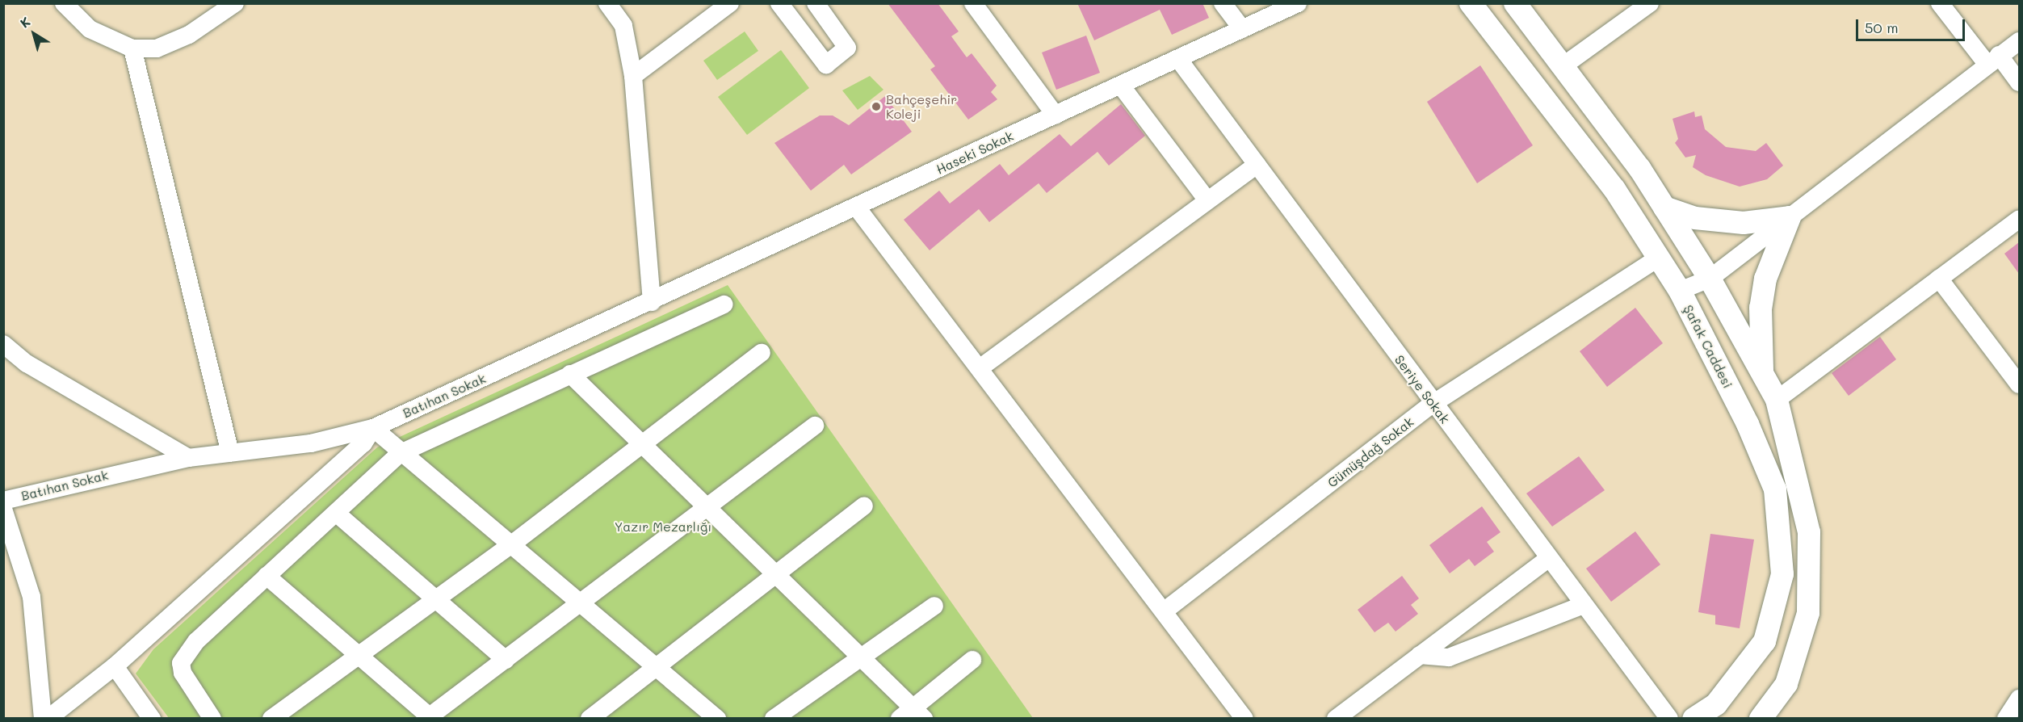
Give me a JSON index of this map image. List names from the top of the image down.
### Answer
{
  "streets": {
    "main road": ["Şafak Caddesi"],
    "street": [
      "Haseki Sokak",
      "Seriye Sokak",
      "Batıhan Sokak",
      "Gümüşdağ Sokak"
    ]
  },
  "crossings": [
    ["Haseki Sokak", "Seriye Sokak"],
    ["Haseki Sokak", "Batıhan Sokak"],
    ["Şafak Caddesi", "Gümüşdağ Sokak"],
    ["Seriye Sokak", "Gümüşdağ Sokak"]
  ],
  "parks": ["Yazır Mezarlığı"],
  "places": ["Bahçeşehir Koleji"],
  "scale_bar": "50 m",
  "north": "top left"
}
